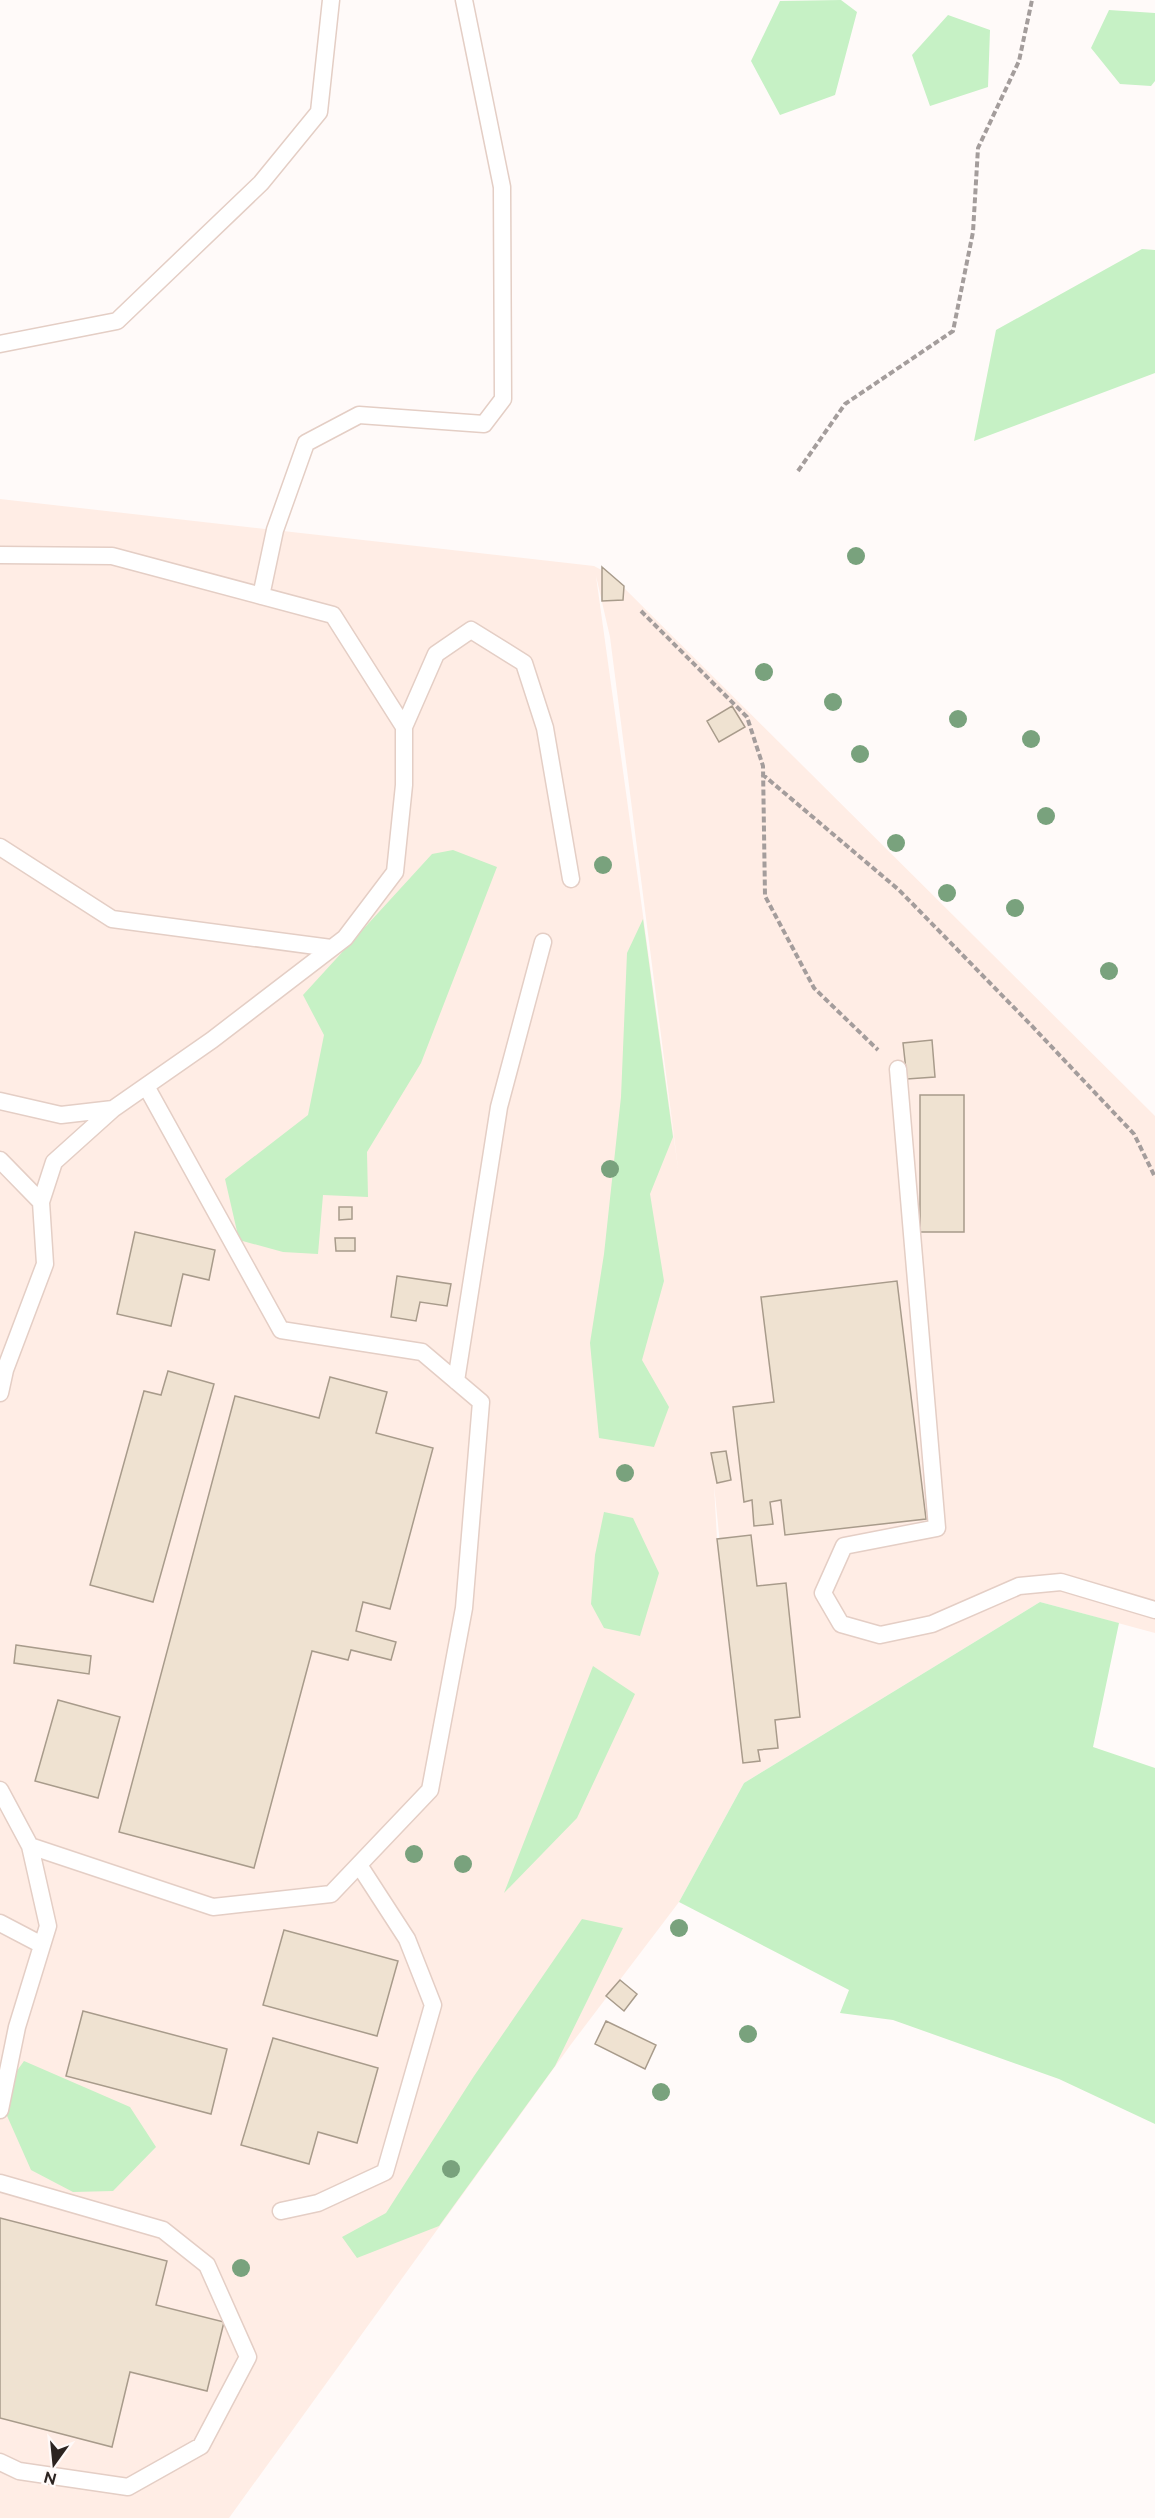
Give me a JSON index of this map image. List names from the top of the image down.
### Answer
{
  "north": "bottom"
}
